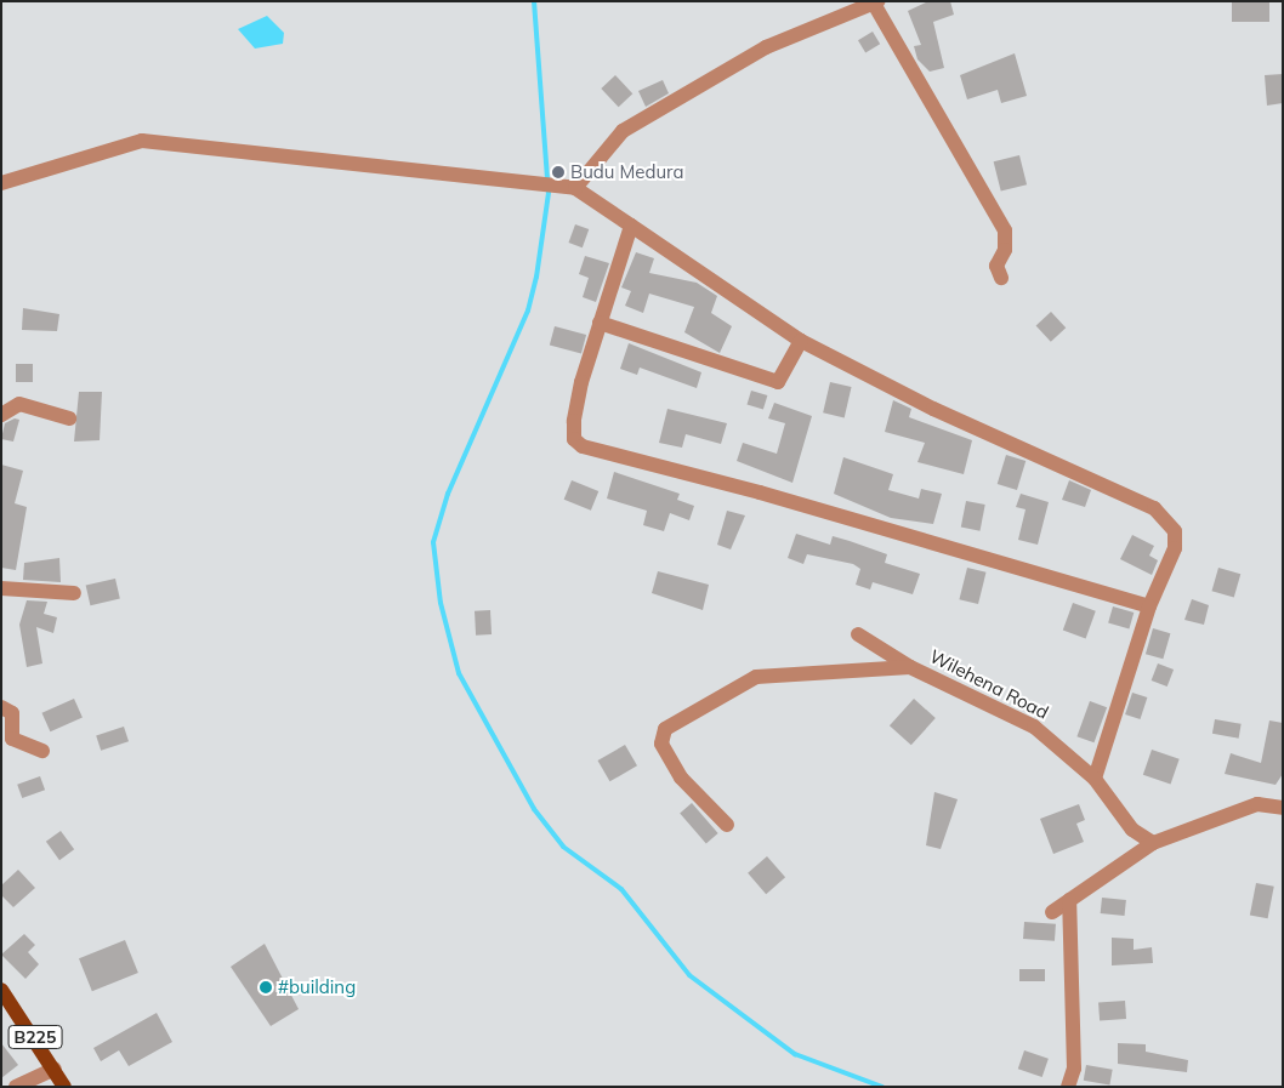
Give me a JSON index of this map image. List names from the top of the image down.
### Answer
{
  "streets": {
    "main road": ["B225"],
    "street": ["Wilehena Road"]
  },
  "places": ["Budu Medura", "#building"]
}
